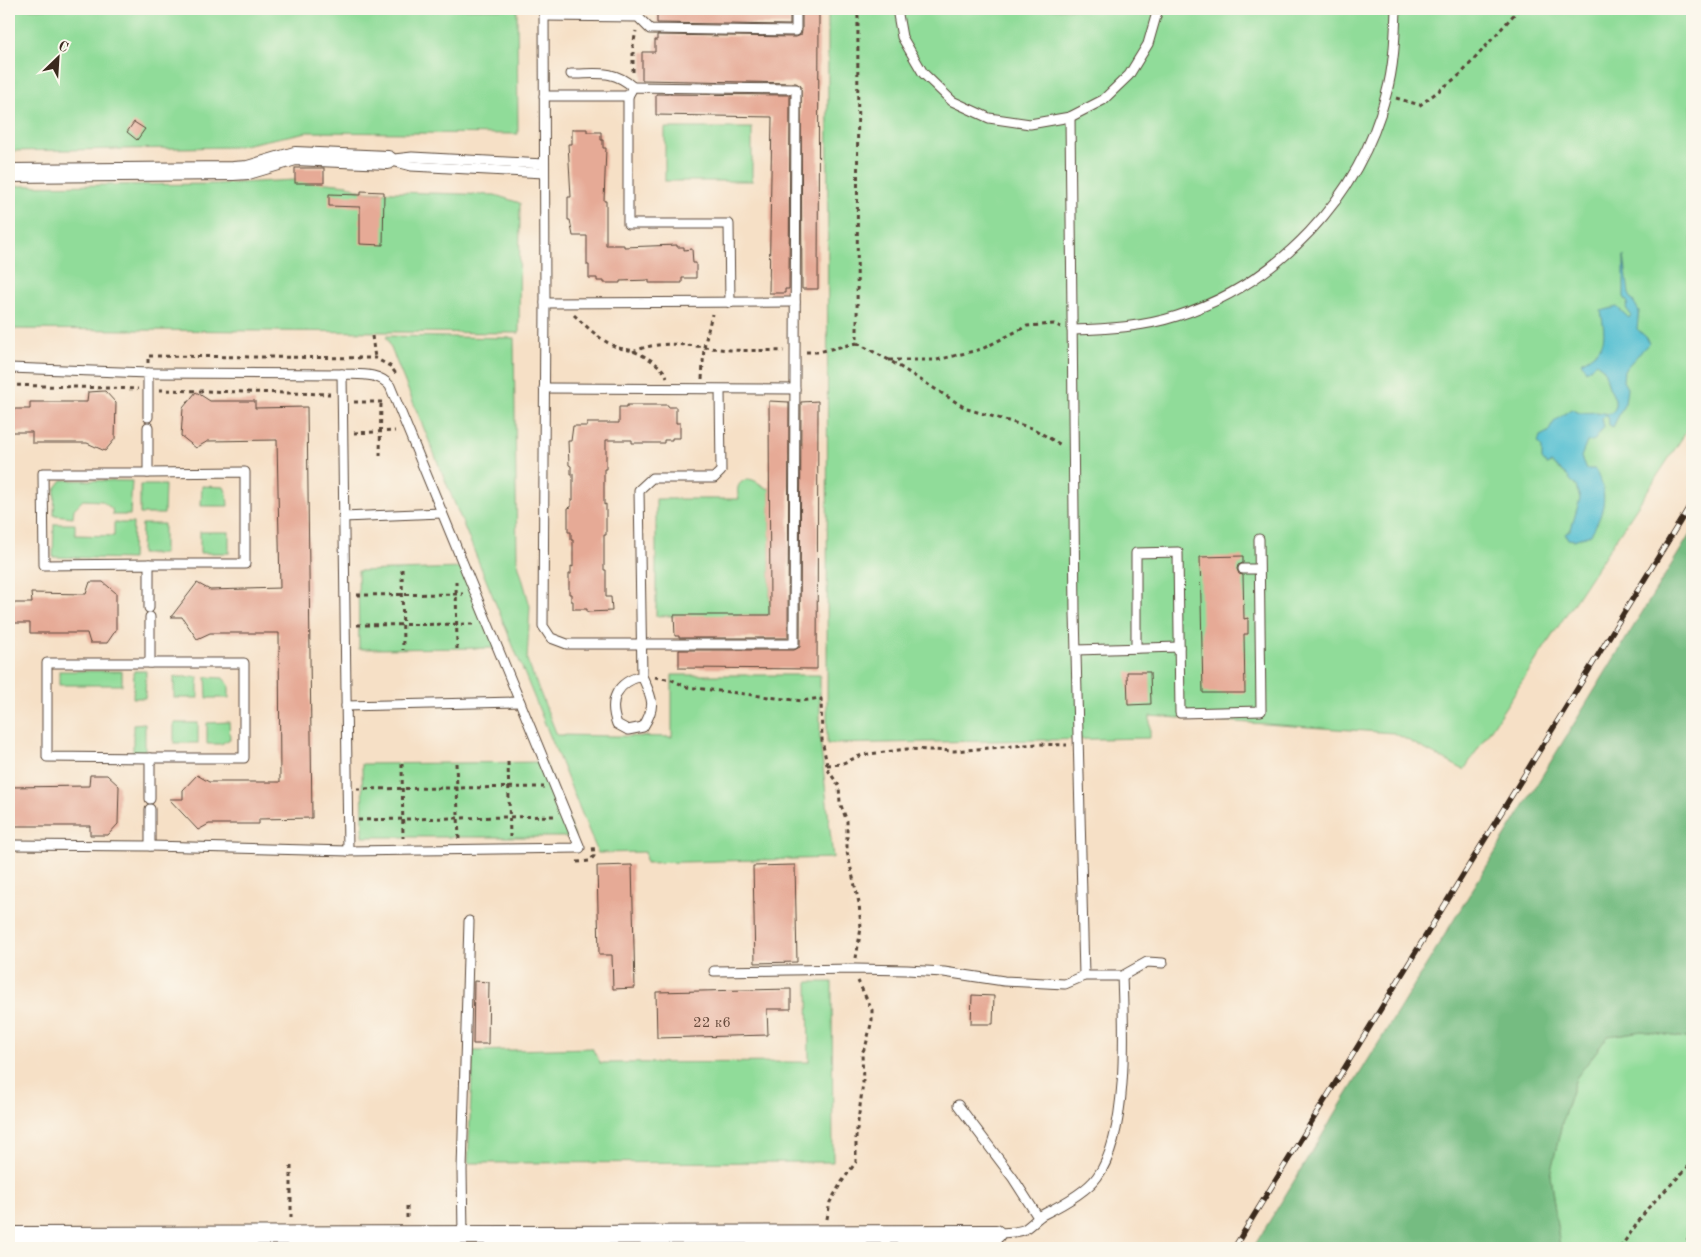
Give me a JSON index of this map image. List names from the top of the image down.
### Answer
{
  "house_numbers": ["22 к6"],
  "north": "top right"
}
